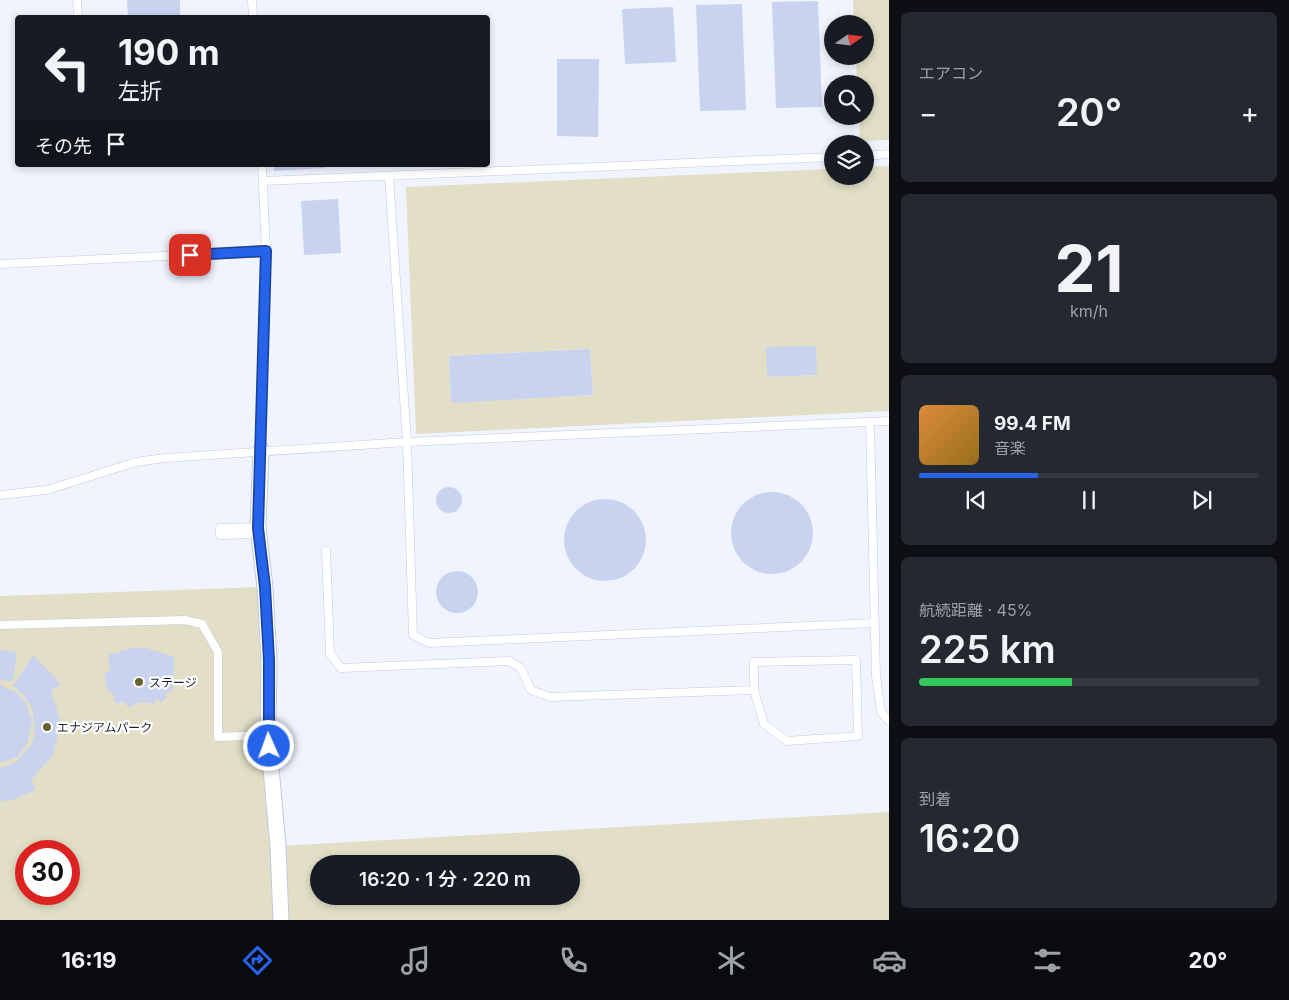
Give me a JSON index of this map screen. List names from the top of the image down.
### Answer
{
  "places": ["ステージ", "エナジアムパーク"],
  "north": "right",
  "page": {
    "tile": [
      "エアコン",
      ["21", "km/h"],
      ["航続距離 · 45%", "225 km"],
      ["到着", "16:20"]
    ],
    "turn": ["190 m", "左折"],
    "heat": ["−", "20°", "+"],
    "then": "その先",
    "song": ["99.4 FM", "音楽"],
    "limit": "30",
    "trip": "16:20 · 1 分 · 220 m",
    "tabs": ["16:19", "20°"]
  }
}
